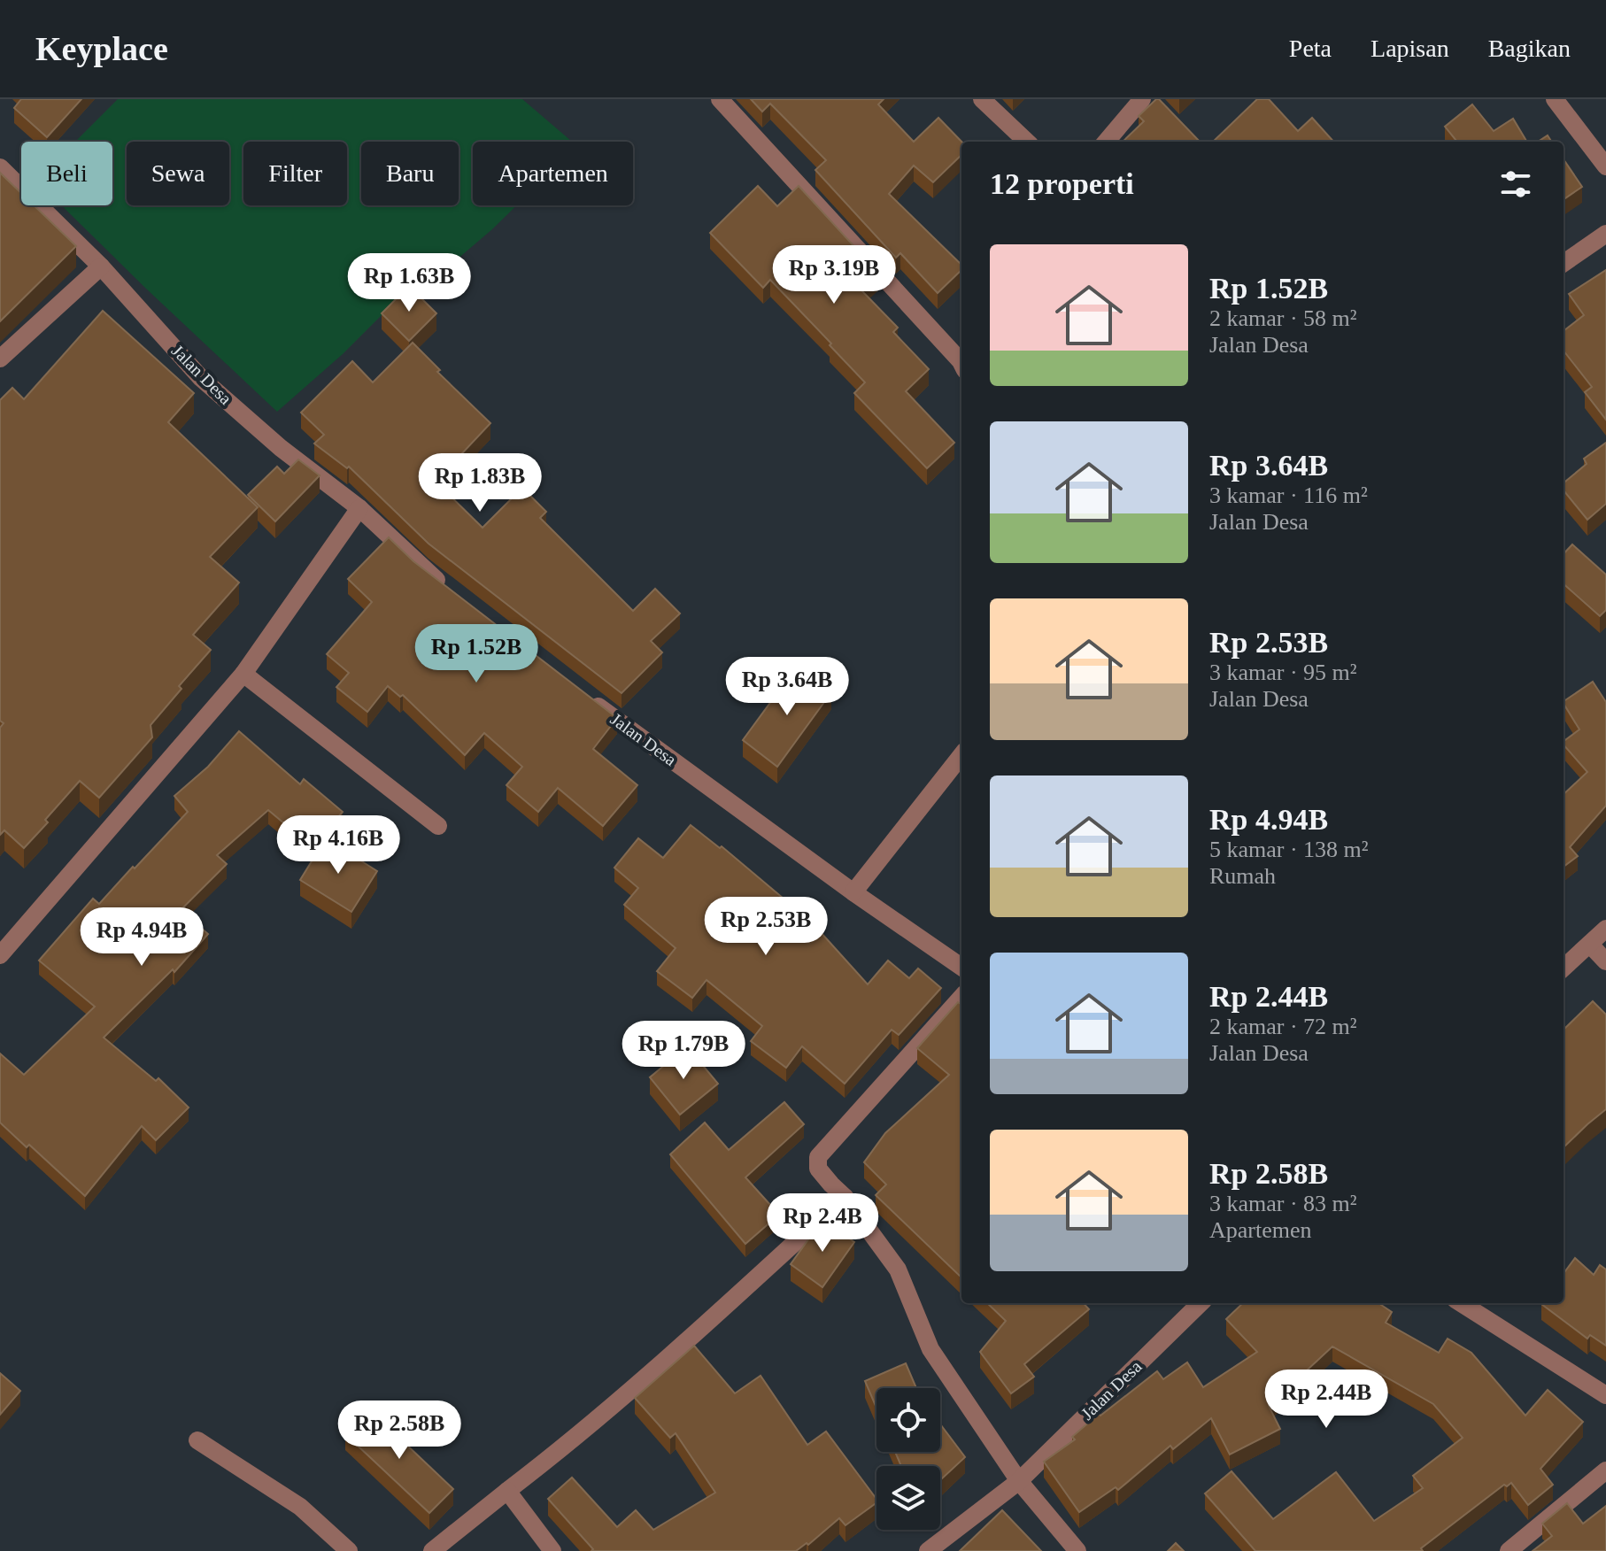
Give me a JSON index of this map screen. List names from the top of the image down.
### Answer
{
  "streets": {
    "street": ["Jalan Desa"]
  },
  "page": {
    "header": "Keyplace",
    "nav": ["Peta", "Lapisan", "Bagikan"],
    "chip": [
      "Beli",
      "Sewa",
      "Filter",
      "Baru",
      "Apartemen"
    ],
    "heading": "12 properti",
    "list": [
      {
        "name": "Rp 1.52B",
        "note": "2 kamar · 58 m² · Jalan Desa"
      },
      {
        "name": "Rp 3.64B",
        "note": "3 kamar · 116 m² · Jalan Desa"
      },
      {
        "name": "Rp 2.53B",
        "note": "3 kamar · 95 m² · Jalan Desa"
      },
      {
        "name": "Rp 4.94B",
        "note": "5 kamar · 138 m² · Rumah"
      },
      {
        "name": "Rp 2.44B",
        "note": "2 kamar · 72 m² · Jalan Desa"
      },
      {
        "name": "Rp 2.58B",
        "note": "3 kamar · 83 m² · Apartemen"
      }
    ],
    "price": [
      "Rp 3.19B",
      "Rp 1.63B",
      "Rp 1.83B",
      "Rp 1.52B",
      "Rp 3.64B",
      "Rp 4.16B",
      "Rp 2.53B",
      "Rp 4.94B",
      "Rp 1.79B",
      "Rp 2.4B",
      "Rp 2.44B",
      "Rp 2.58B"
    ]
  }
}
